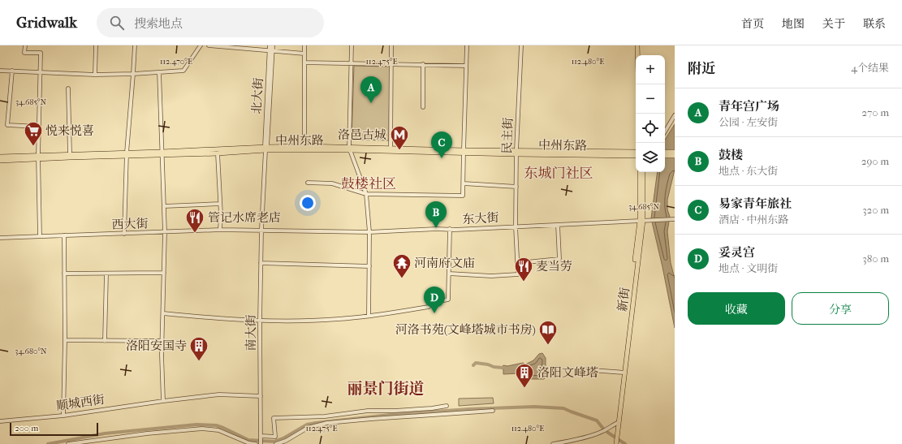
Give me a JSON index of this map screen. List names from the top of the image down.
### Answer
{
  "streets": {
    "main road": ["中州东路", "新街"],
    "street": [
      "北大街",
      "民主街",
      "东大街",
      "西大街",
      "南大街",
      "顺城西街"
    ]
  },
  "crossings": [
    ["北大街", "中州东路"],
    ["北大街", "东大街"],
    ["北大街", "西大街"],
    ["北大街", "南大街"],
    ["民主街", "中州东路"],
    ["民主街", "东大街"],
    ["东大街", "西大街"],
    ["东大街", "新街"],
    ["东大街", "南大街"],
    ["西大街", "南大街"],
    ["南大街", "顺城西街"]
  ],
  "districts": ["东城门社区", "鼓楼社区", "丽景门街道"],
  "places": {
    "supermarket": ["悦来悦喜"],
    "metro station": ["洛邑古城"],
    "restaurant": ["管记水席老店", "麦当劳"],
    "temple": ["河南府文庙"],
    "library": ["河洛书苑(文峰塔城市书房)"],
    "building": ["洛阳安国寺", "洛阳文峰塔"]
  },
  "scale_bar": "200 m",
  "page": {
    "header": "Gridwalk",
    "search": "搜索地点",
    "nav": [
      "首页",
      "地图",
      "关于",
      "联系"
    ],
    "heading": ["附近", "4个结果"],
    "map_buttons": ["+", "−"],
    "pins": [
      "A",
      "C",
      "B",
      "D"
    ],
    "list": [
      {
        "mark": "A",
        "name": "青年宫广场",
        "note": "公园 · 左安街",
        "value": "270 m"
      },
      {
        "mark": "B",
        "name": "鼓楼",
        "note": "地点 · 东大街",
        "value": "290 m"
      },
      {
        "mark": "C",
        "name": "易家青年旅社",
        "note": "酒店 · 中州东路",
        "value": "320 m"
      },
      {
        "mark": "D",
        "name": "妥灵宫",
        "note": "地点 · 文明街",
        "value": "380 m"
      }
    ],
    "buttons": ["收藏", "分享"],
    "scale": "200 m"
  },
  "coordinates": [
    "112.470°E",
    "112.475°E",
    "112.480°E",
    "34.685°N",
    "34.680°N"
  ]
}
